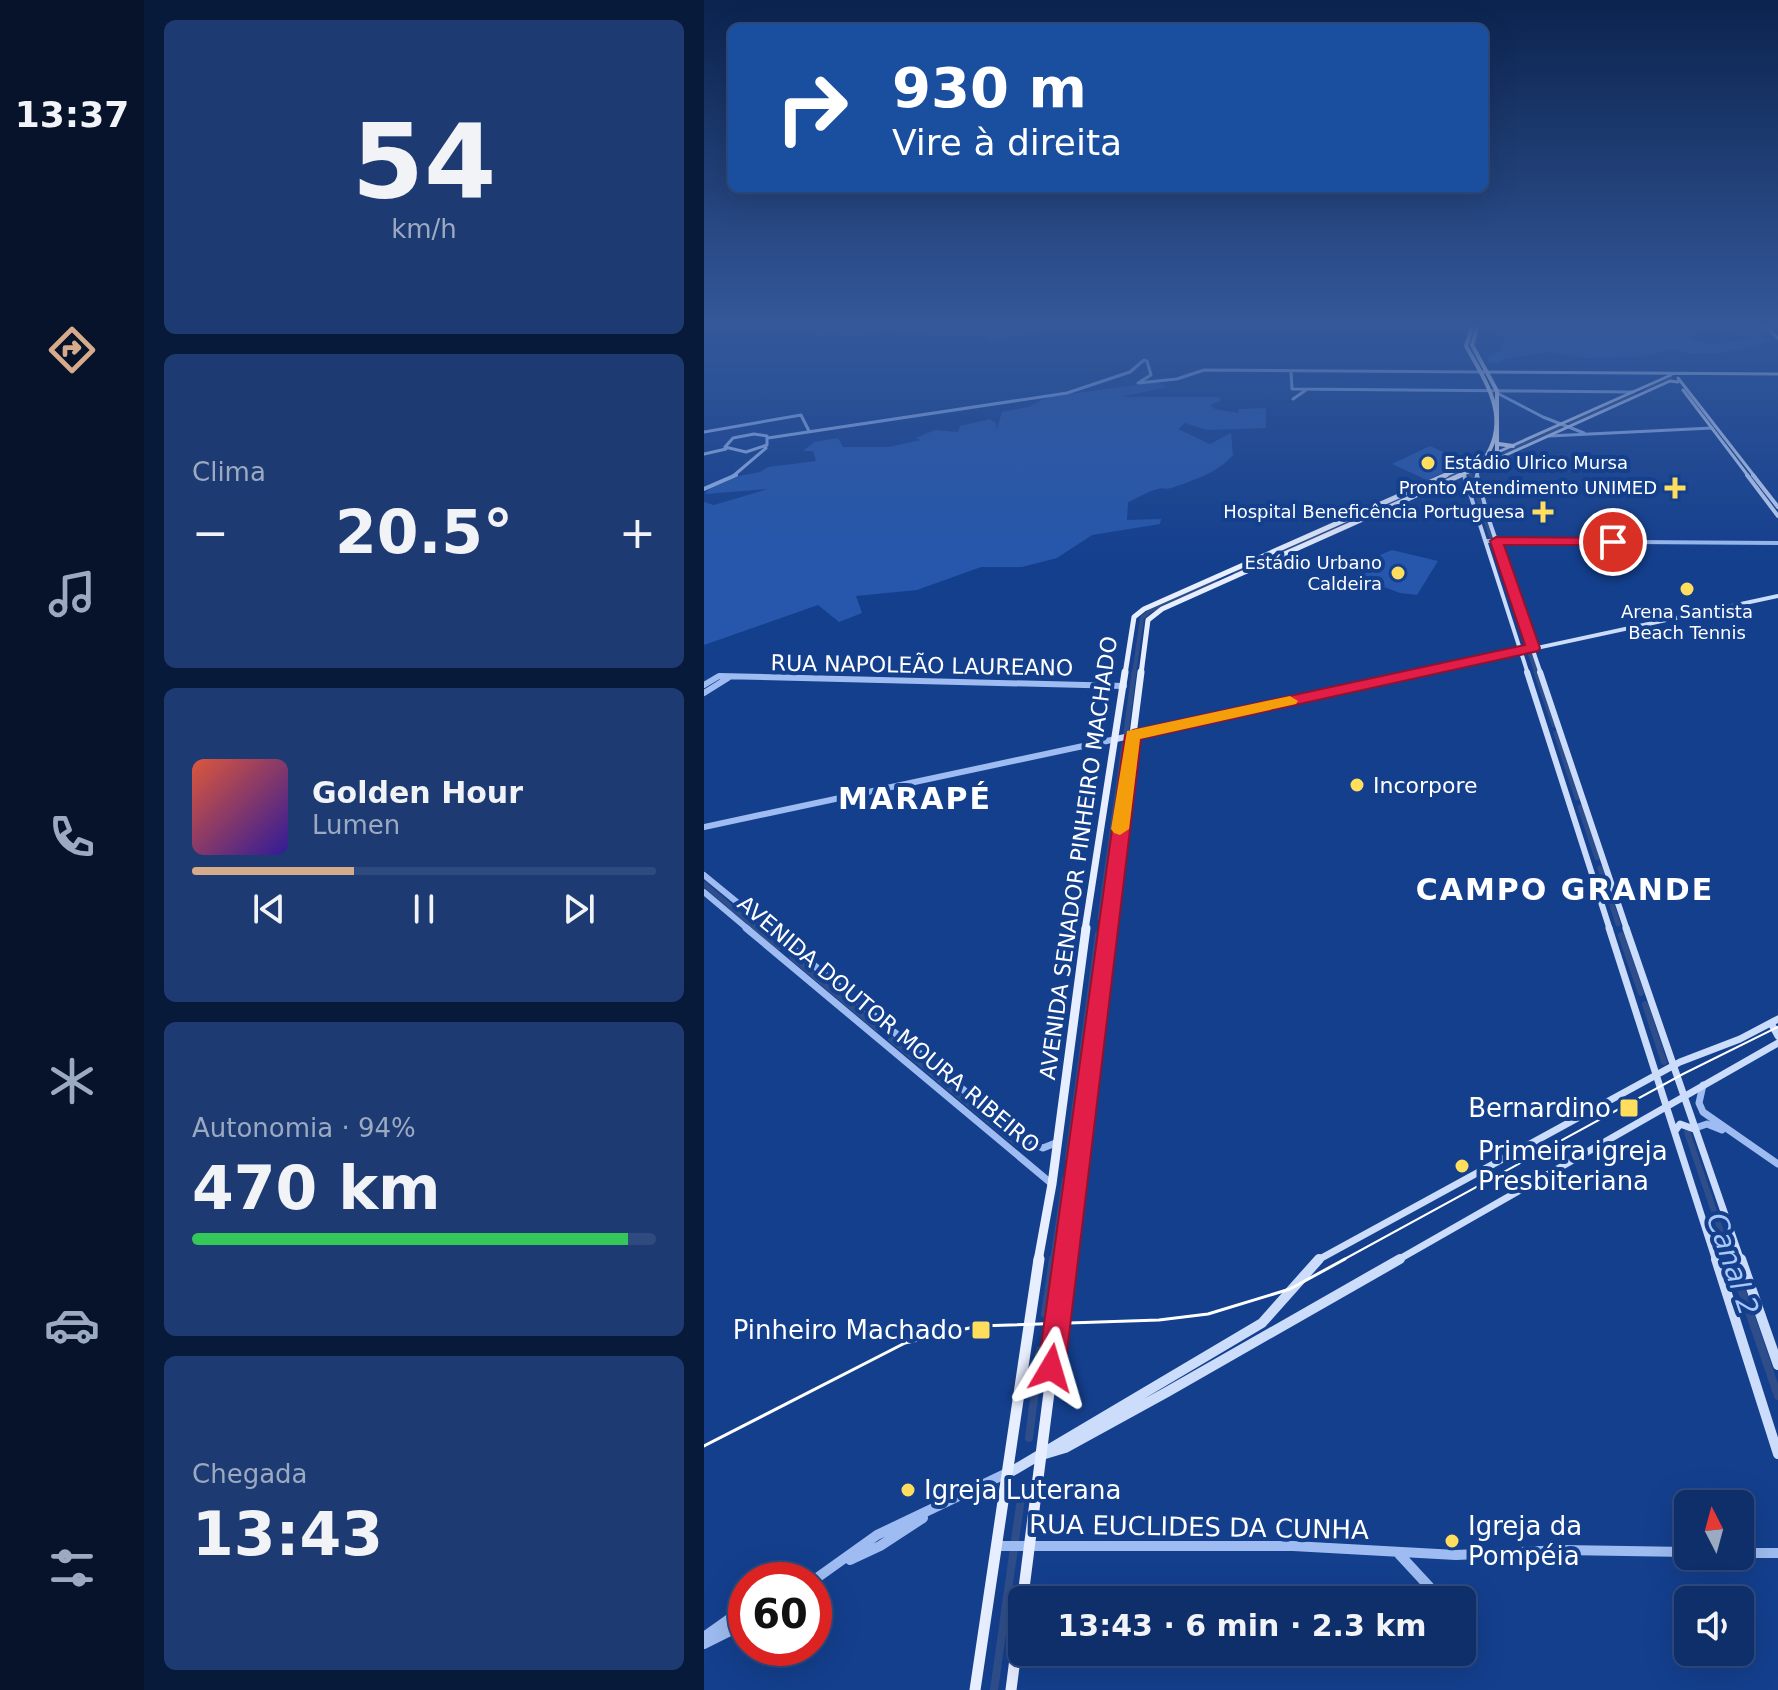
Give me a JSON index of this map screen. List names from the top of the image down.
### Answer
{
  "streets": {
    "main road": ["AVENIDA SENADOR PINHEIRO MACHADO"],
    "street": ["RUA NAPOLEÃO LAUREANO", "AVENIDA DOUTOR MOURA RIBEIRO", "RUA EUCLIDES DA CUNHA"]
  },
  "crossings": [
    ["RUA NAPOLEÃO LAUREANO", "AVENIDA SENADOR PINHEIRO MACHADO"],
    ["AVENIDA SENADOR PINHEIRO MACHADO", "AVENIDA DOUTOR MOURA RIBEIRO"],
    ["AVENIDA SENADOR PINHEIRO MACHADO", "RUA EUCLIDES DA CUNHA"]
  ],
  "districts": ["MARAPÉ", "CAMPO GRANDE"],
  "water": ["Canal 2"],
  "places": {
    "other": [
      "Estádio Ulrico Mursa",
      "Estádio Urbano Caldeira",
      "Arena Santista Beach Tennis",
      "Incorpore",
      "Primeira igreja Presbiteriana",
      "Igreja Luterana",
      "Igreja da Pompéia"
    ],
    "health": ["Pronto Atendimento UNIMED", "Hospital Beneficência Portuguesa"],
    "transit": ["Bernardino", "Pinheiro Machado"]
  },
  "north": "top",
  "page": {
    "tabs": "13:37",
    "tile": [
      ["54", "km/h"],
      "Clima",
      ["Autonomia · 94%", "470 km"],
      ["Chegada", "13:43"]
    ],
    "turn": ["930 m", "Vire à direita"],
    "heat": ["−", "20.5°", "+"],
    "song": ["Golden Hour", "Lumen"],
    "limit": "60",
    "trip": "13:43 · 6 min · 2.3 km"
  }
}
